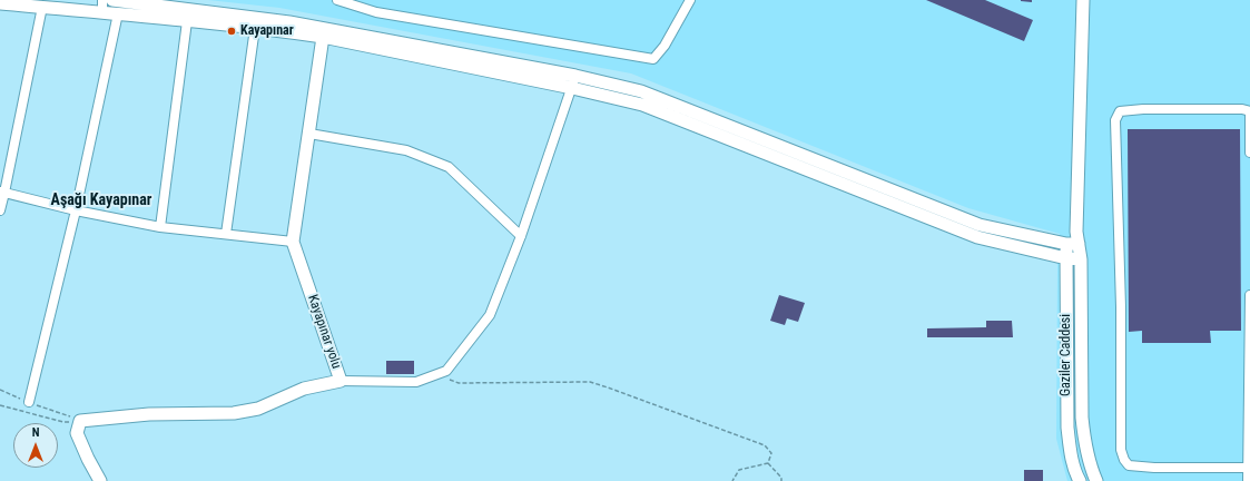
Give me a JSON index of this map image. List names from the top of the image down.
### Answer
{
  "streets": {
    "street": ["Kayapınar yolu", "Gaziler Caddesi"]
  },
  "districts": ["Aşağı Kayapınar"],
  "places": ["Kayapınar"],
  "north": "top"
}
